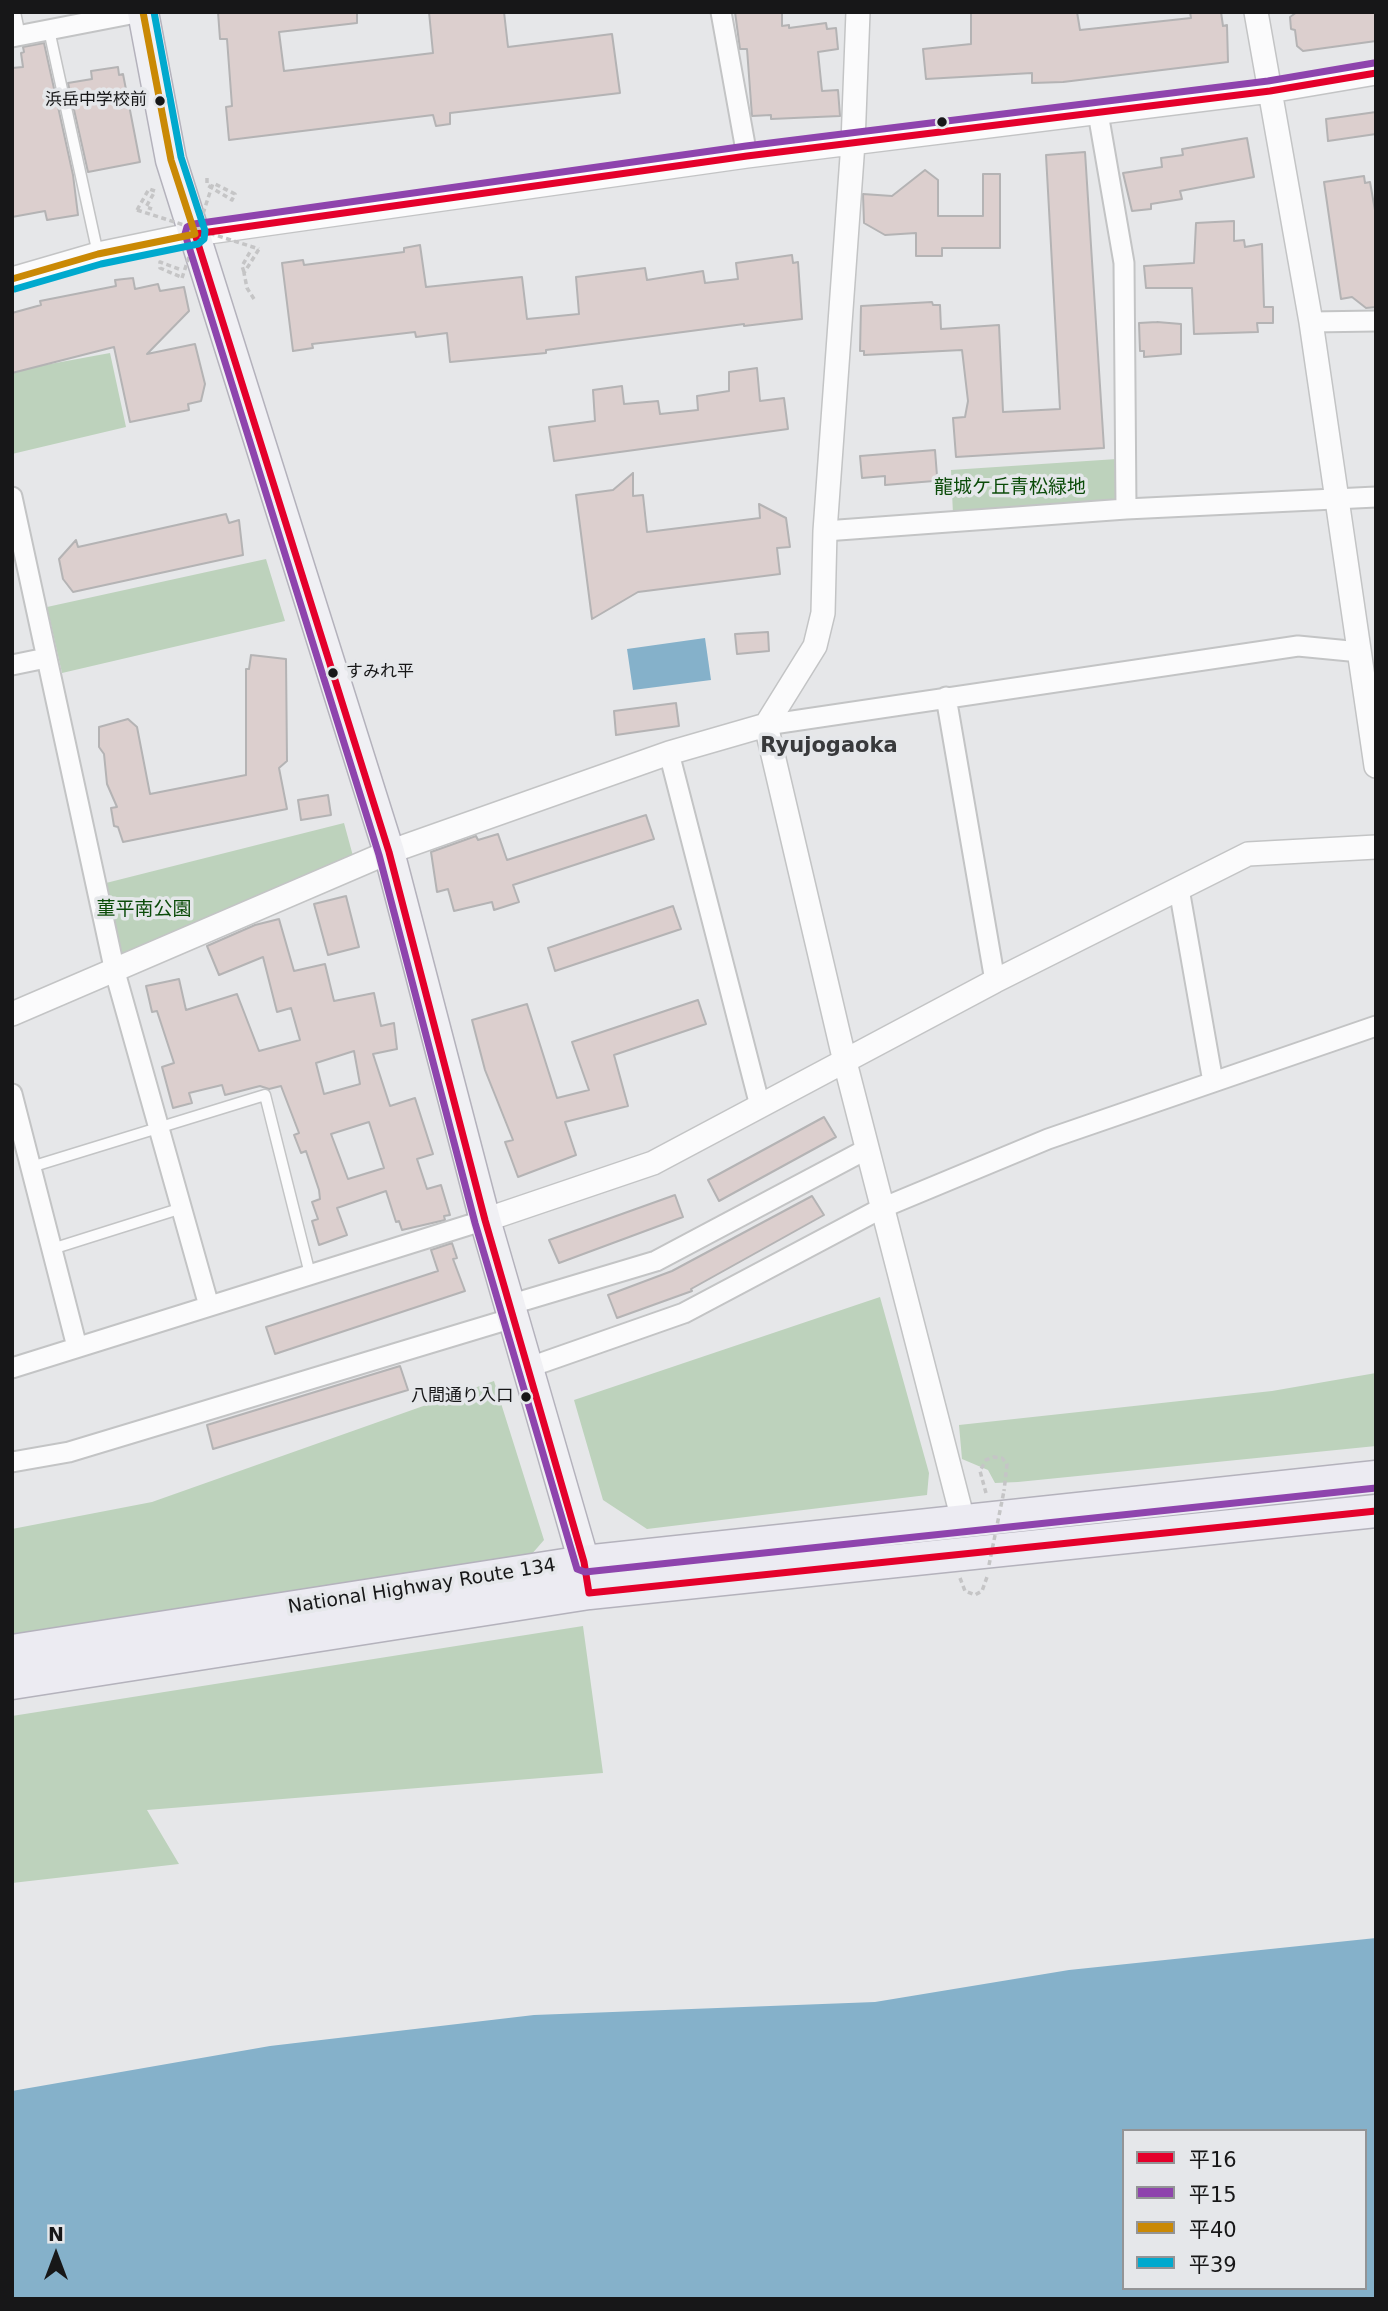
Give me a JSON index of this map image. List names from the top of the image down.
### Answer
{
  "streets": {
    "highway": ["National Highway Route 134"]
  },
  "districts": ["Ryujogaoka"],
  "parks": ["龍城ケ丘青松緑地", "菫平南公園"],
  "places": ["浜岳中学校前", "すみれ平", "八間通り入口"],
  "lines": [
    "transit line 平40",
    "transit line 平39",
    "transit line 平15",
    "transit line 平16"
  ],
  "legend": [
    "平16",
    "平15",
    "平40",
    "平39"
  ],
  "north": "top"
}
